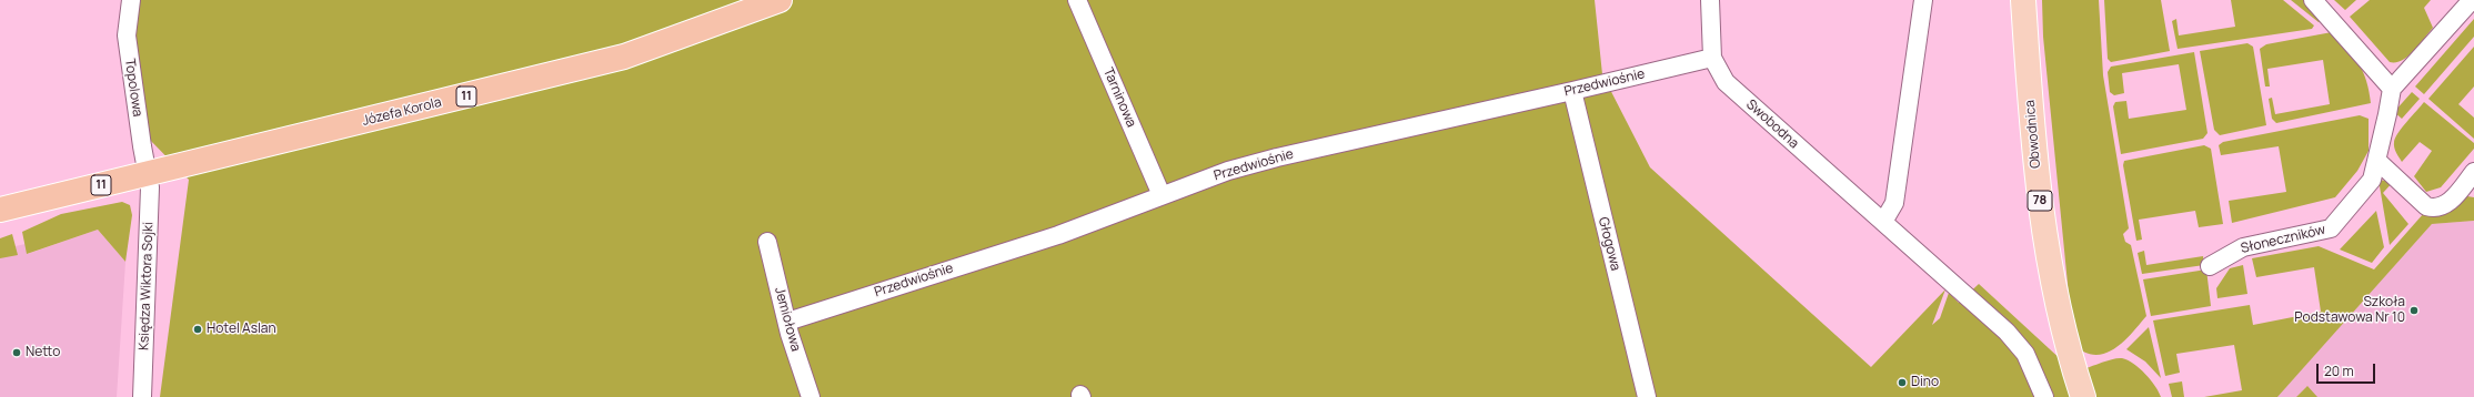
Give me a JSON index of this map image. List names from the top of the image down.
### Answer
{
  "streets": {
    "highway": ["11", "Józefa Korola"],
    "main road": ["Obwodnica", "78"],
    "street": [
      "Przedwiośnie",
      "Topolowa",
      "Tarninowa",
      "Swobodna",
      "Słoneczników",
      "Głogowa",
      "Księdza Wiktora Sojki",
      "Jemiołowa"
    ]
  },
  "crossings": [
    ["Przedwiośnie", "Tarninowa"],
    ["Przedwiośnie", "Swobodna"],
    ["Przedwiośnie", "Głogowa"],
    ["Przedwiośnie", "Jemiołowa"],
    ["Topolowa", "11"],
    ["Topolowa", "Józefa Korola"],
    ["Topolowa", "Księdza Wiktora Sojki"],
    ["11", "Józefa Korola"],
    ["11", "Księdza Wiktora Sojki"],
    ["Józefa Korola", "Księdza Wiktora Sojki"]
  ],
  "places": [
    "Szkoła Podstawowa Nr 10",
    "Hotel Aslan",
    "Netto",
    "Dino"
  ],
  "scale_bar": "20 m"
}
